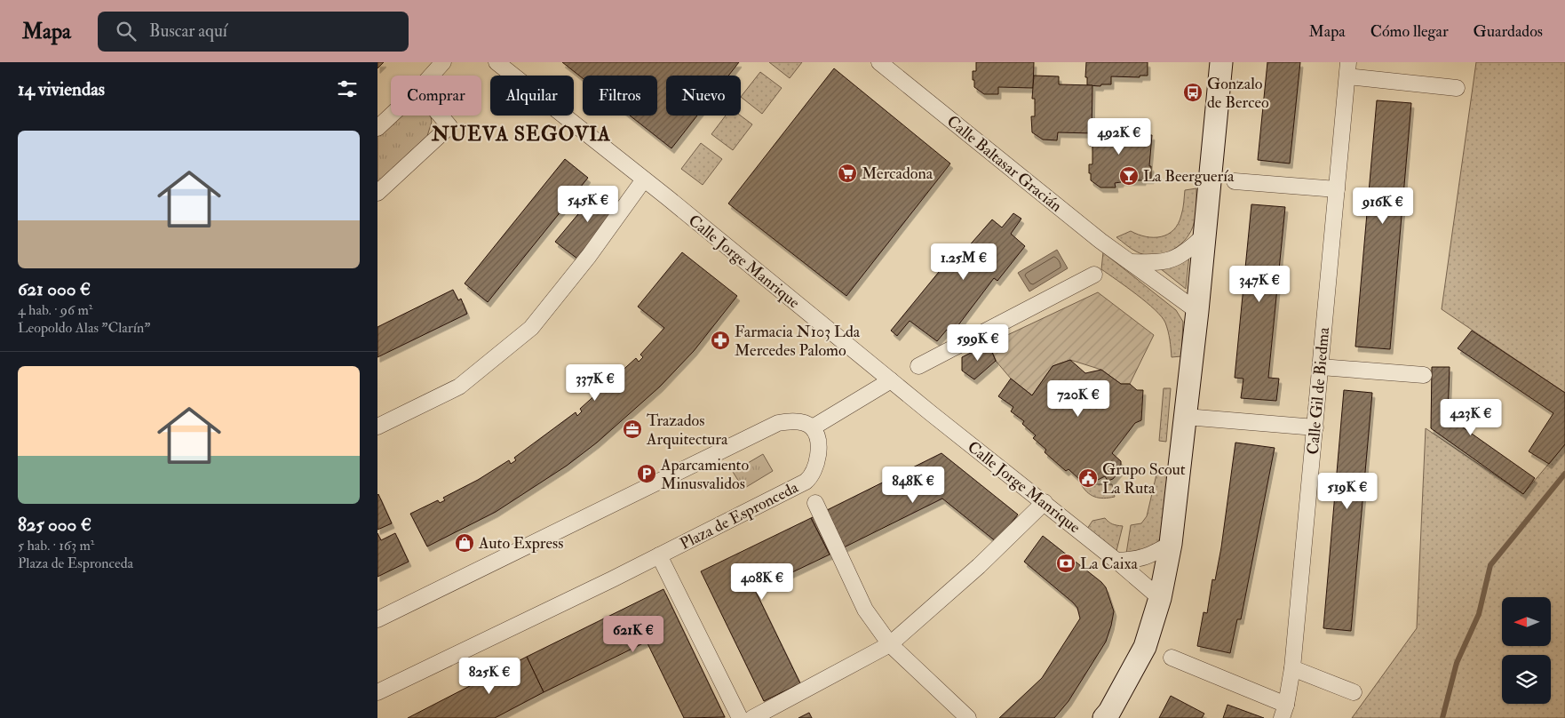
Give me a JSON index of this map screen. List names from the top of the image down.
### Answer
{
  "streets": {
    "street": [
      "Calle Baltasar Gracián",
      "Calle Jorge Manrique",
      "Calle Gil de Biedma",
      "Plaza de Espronceda"
    ]
  },
  "districts": ["NUEVA SEGOVIA"],
  "places": {
    "bus stop": ["Gonzalo de Berceo"],
    "supermarket": ["Mercadona"],
    "bar": ["La Beerguería"],
    "pharmacy": ["Farmacia N103 Lda Mercedes Palomo"],
    "office": ["Trazados Arquitectura"],
    "parking": ["Aparcamiento Minusvalidos"],
    "public building": ["Grupo Scout La Ruta"],
    "shop": ["Auto Express"],
    "bank": ["La Caixa"]
  },
  "north": "left",
  "page": {
    "header": "Mapa",
    "search": "Buscar aquí",
    "nav": ["Mapa", "Cómo llegar", "Guardados"],
    "heading": "14 viviendas",
    "chip": [
      "Comprar",
      "Alquilar",
      "Filtros",
      "Nuevo"
    ],
    "list": [
      {
        "name": "621 000 €",
        "note": "4 hab. · 96 m² · Leopoldo Alas \"Clarín\""
      },
      {
        "name": "825 000 €",
        "note": "5 hab. · 163 m² · Plaza de Espronceda"
      }
    ],
    "price": [
      "492K €",
      "545K €",
      "916K €",
      "1.25M €",
      "347K €",
      "599K €",
      "337K €",
      "720K €",
      "423K €",
      "848K €",
      "519K €",
      "408K €",
      "621K €",
      "825K €"
    ]
  }
}
